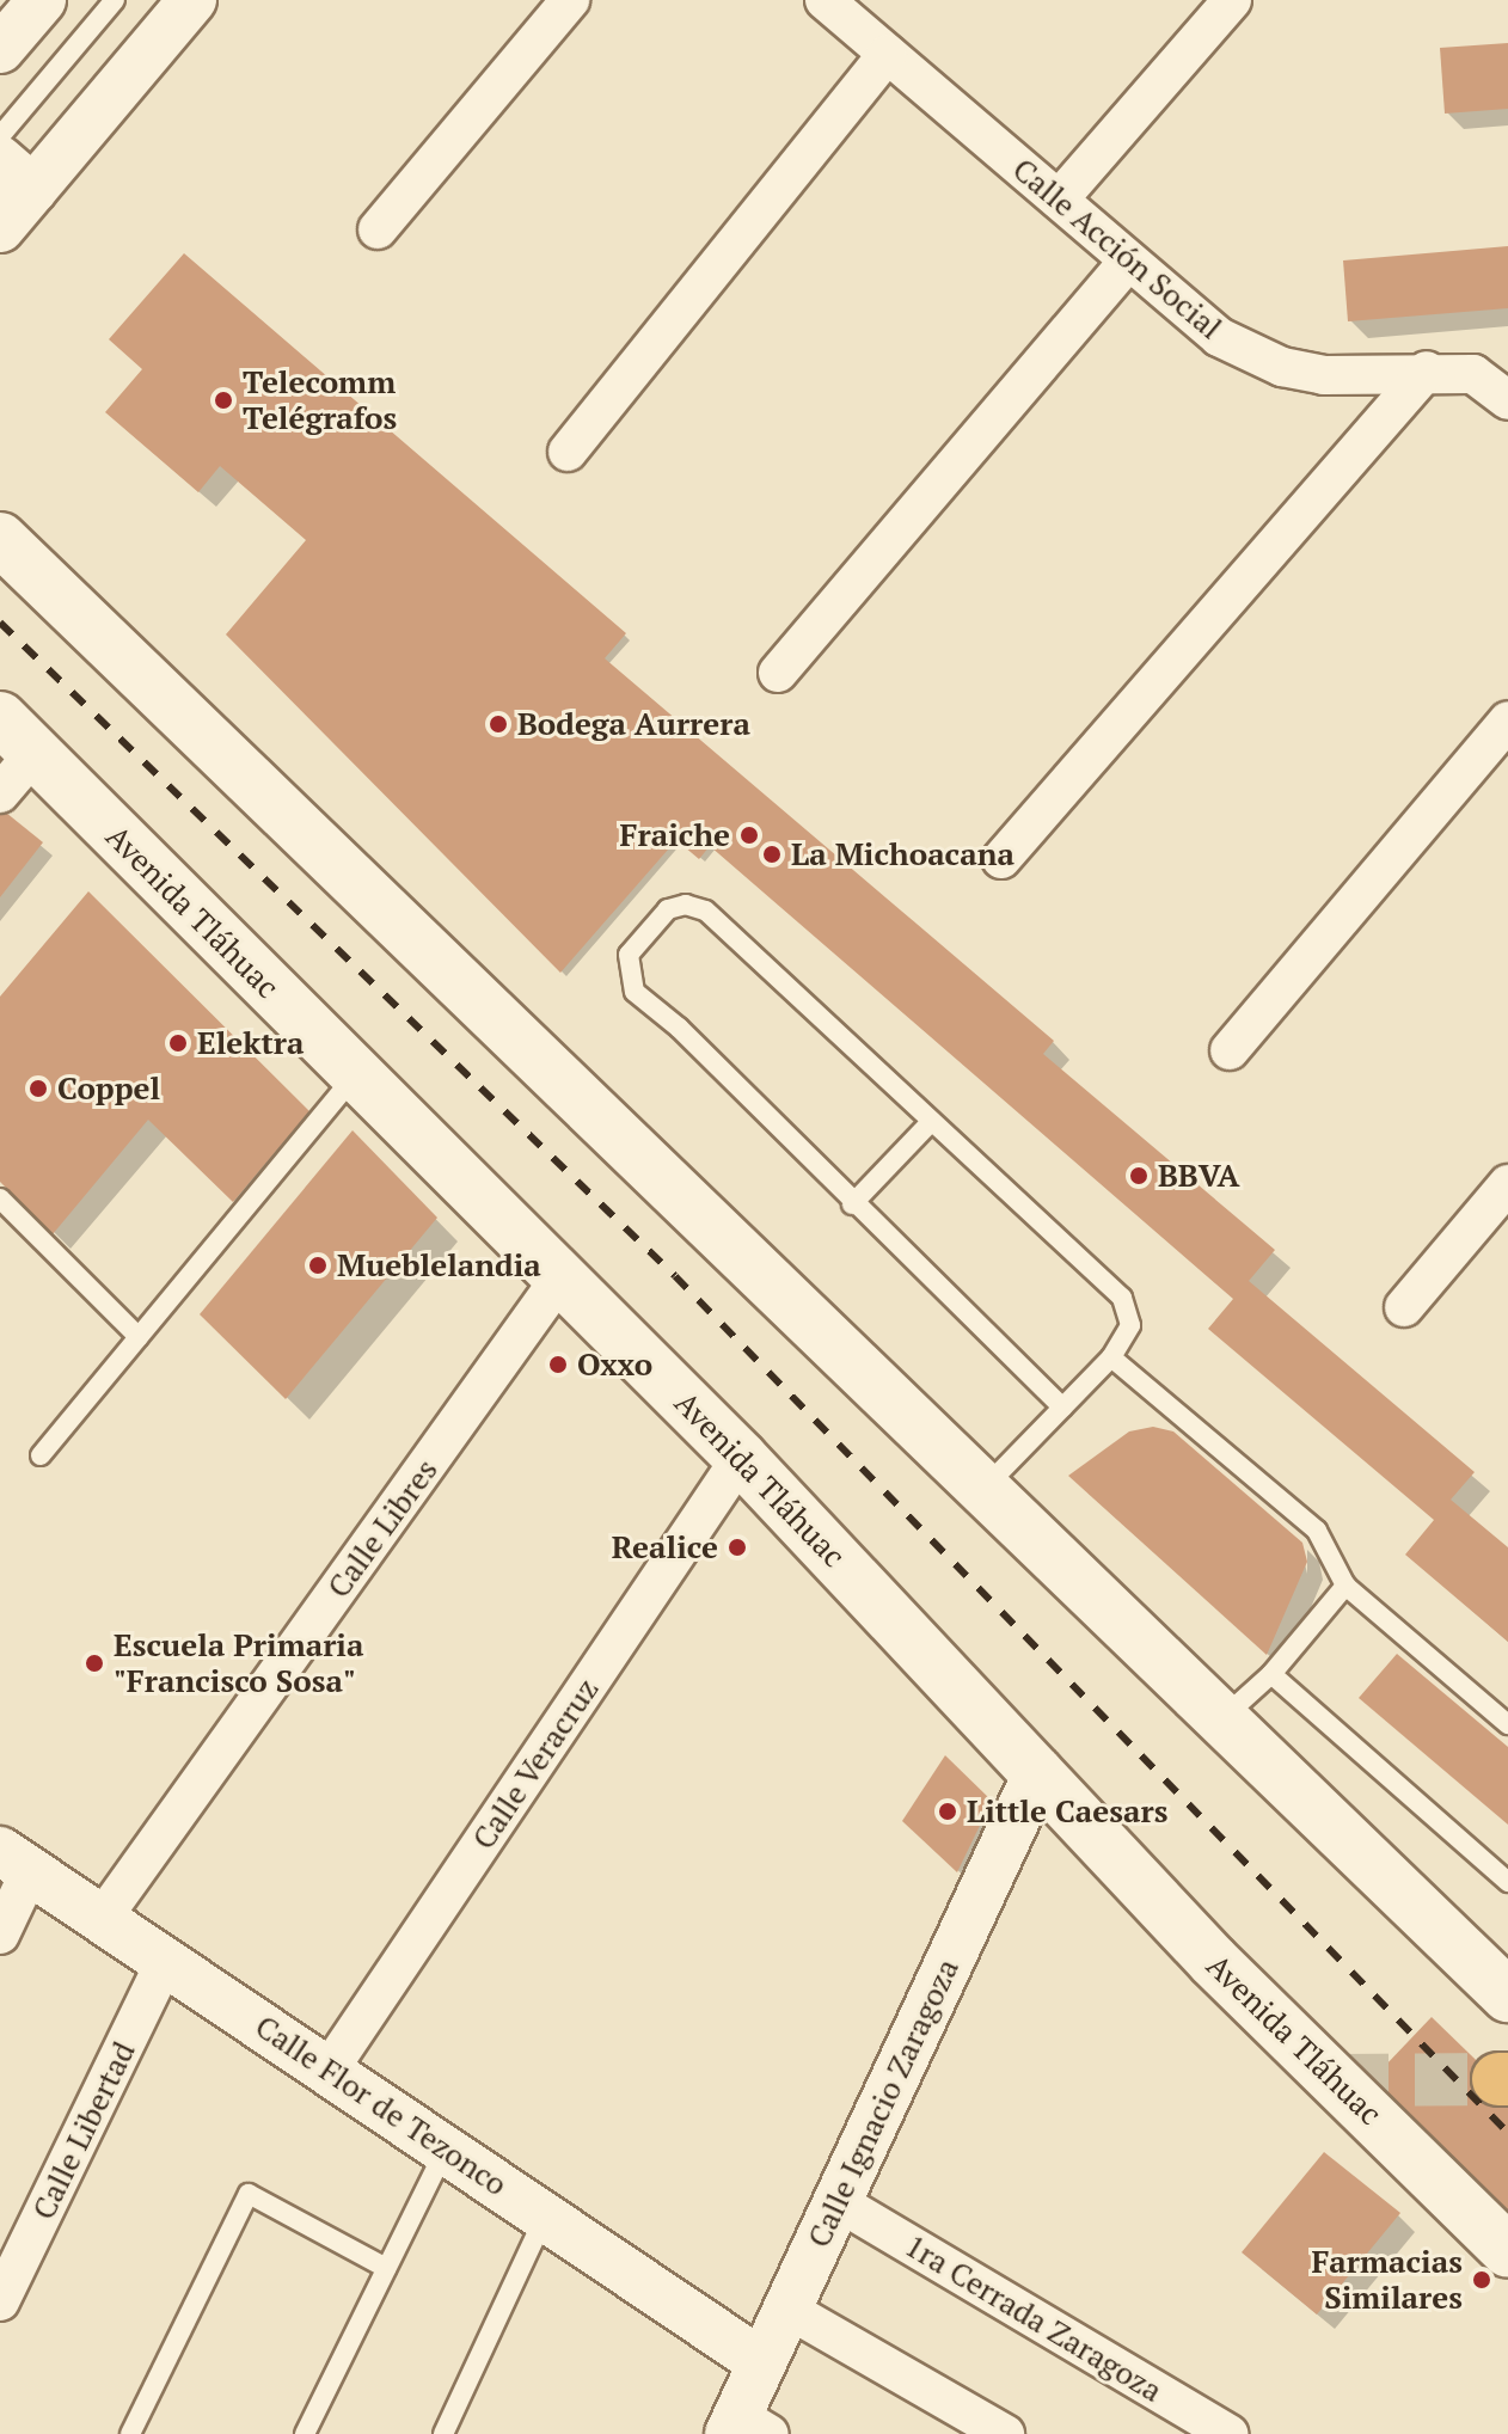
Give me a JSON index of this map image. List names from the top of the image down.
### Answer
{
  "streets": {
    "main road": ["Avenida Tláhuac"],
    "street": [
      "Calle Acción Social",
      "Calle Libres",
      "Calle Veracruz",
      "Calle Ignacio Zaragoza",
      "Calle Flor de Tezonco",
      "Calle Libertad",
      "1ra Cerrada Zaragoza"
    ]
  },
  "crossings": [
    ["Avenida Tláhuac", "Calle Libres"],
    ["Avenida Tláhuac", "Calle Veracruz"],
    ["Avenida Tláhuac", "Calle Ignacio Zaragoza"],
    ["Calle Libres", "Calle Flor de Tezonco"],
    ["Calle Veracruz", "Calle Flor de Tezonco"],
    ["Calle Ignacio Zaragoza", "Calle Flor de Tezonco"],
    ["Calle Ignacio Zaragoza", "1ra Cerrada Zaragoza"],
    ["Calle Flor de Tezonco", "Calle Libertad"]
  ],
  "places": [
    "Telecomm Telégrafos",
    "Bodega Aurrera",
    "Fraiche",
    "La Michoacana",
    "Elektra",
    "Coppel",
    "BBVA",
    "Mueblelandia",
    "Oxxo",
    "Realice",
    "Escuela Primaria \"Francisco Sosa\"",
    "Little Caesars",
    "Farmacias Similares"
  ]
}
